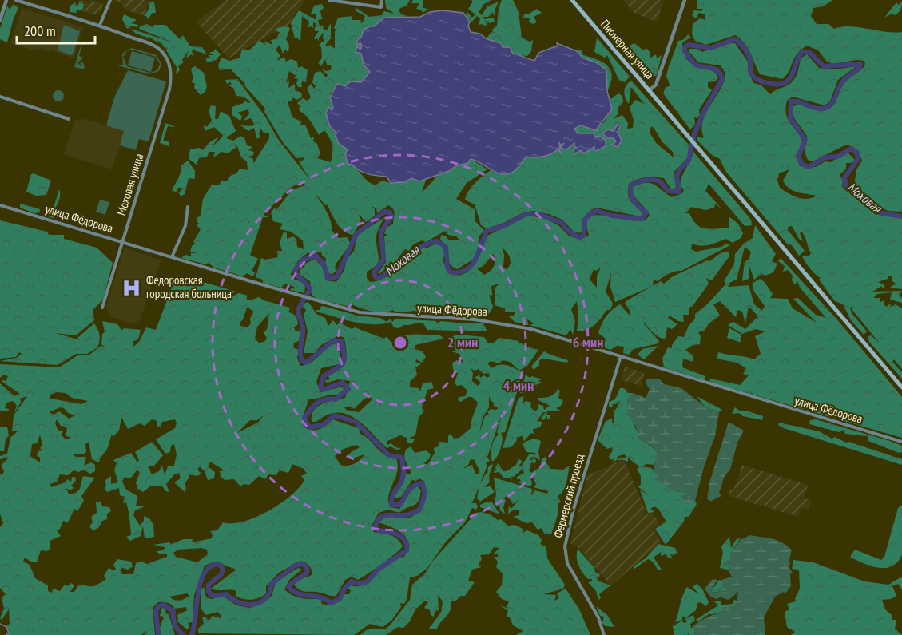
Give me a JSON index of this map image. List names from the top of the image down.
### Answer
{
  "streets": {
    "main road": ["Пионерная улица"],
    "street": ["Моховая улица", "улица Фёдорова", "Фермерский проезд"]
  },
  "crossings": [
    ["Моховая улица", "улица Фёдорова"],
    ["улица Фёдорова", "Фермерский проезд"]
  ],
  "water": ["Моховая"],
  "places": {
    "hospital": ["Федоровская городская больница"]
  },
  "scale_bar": "200 m",
  "rings": ["2 мин", "6 мин", "4 мин"]
}
